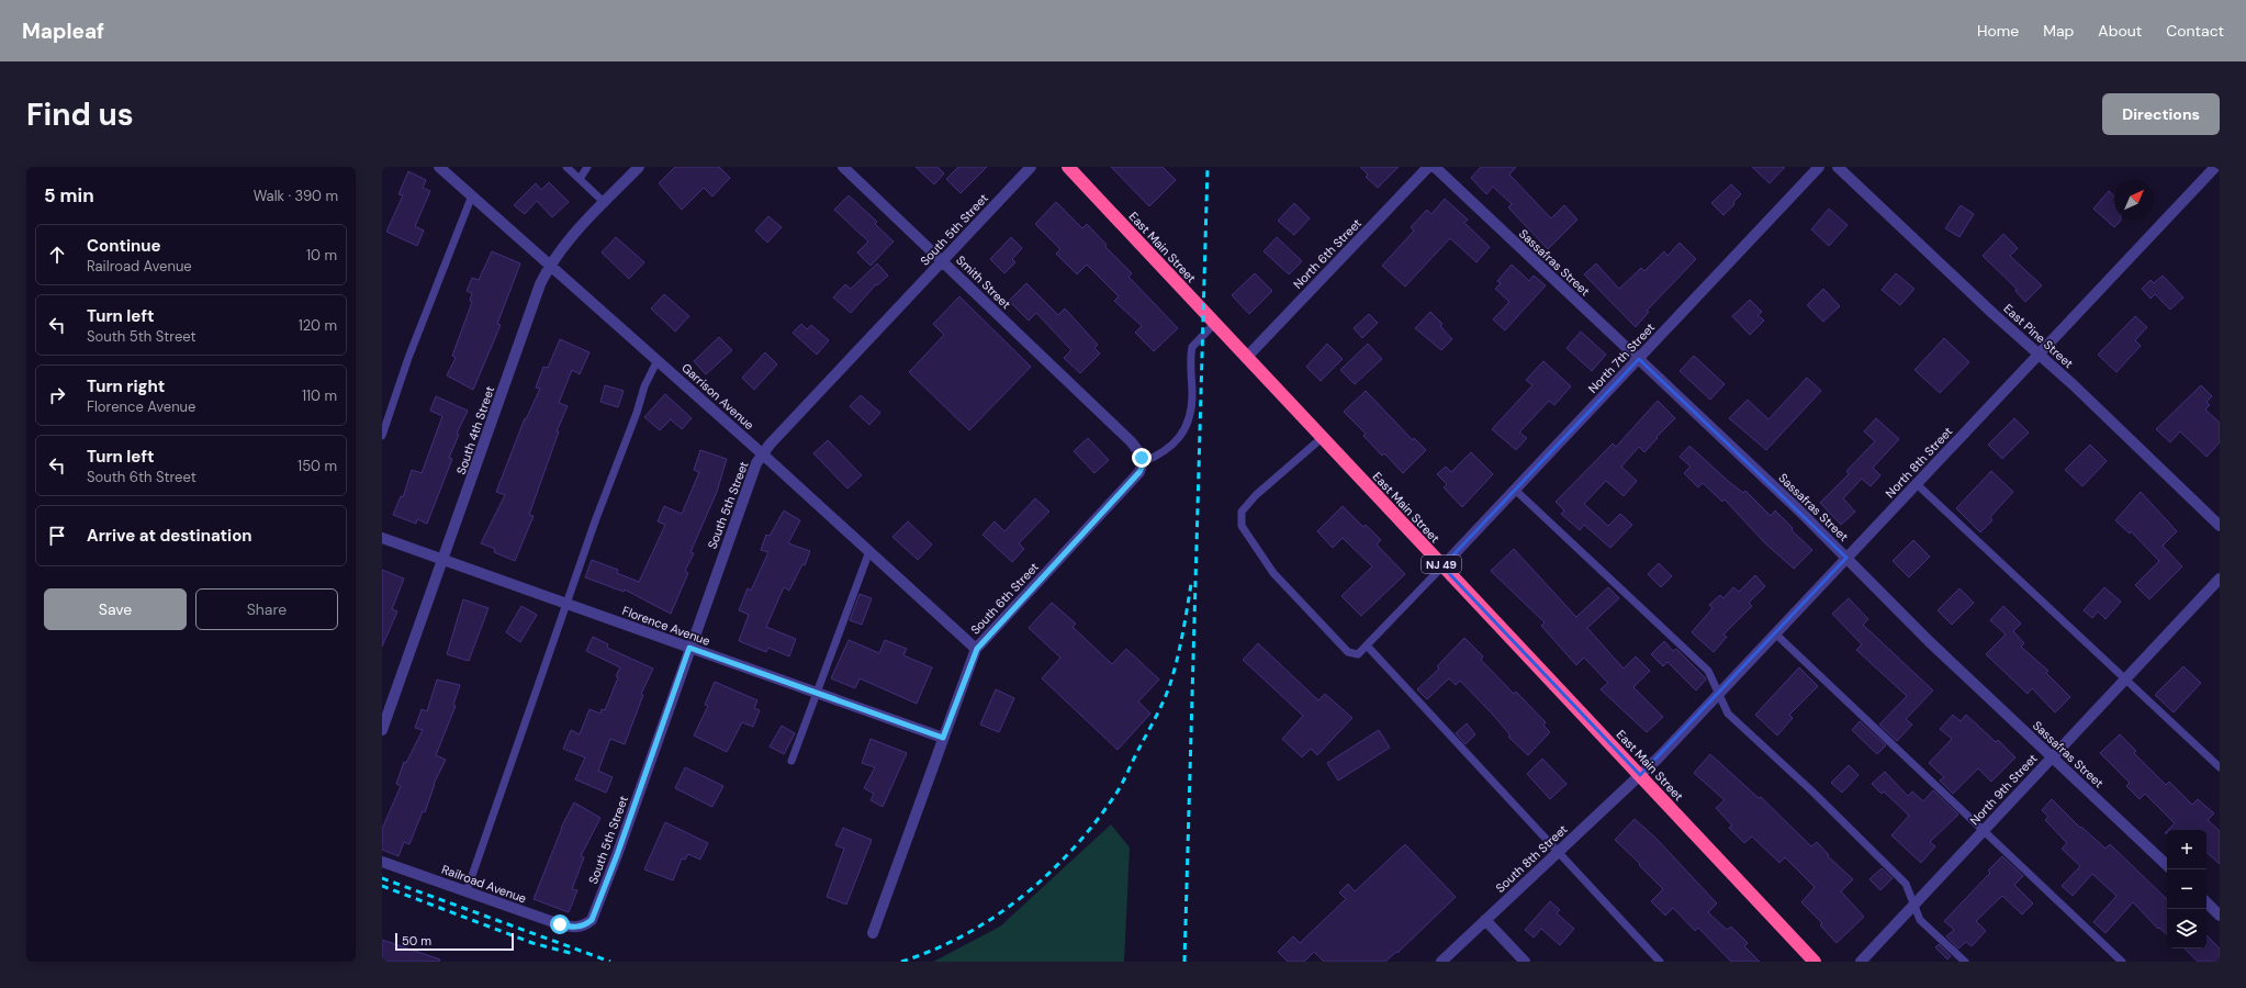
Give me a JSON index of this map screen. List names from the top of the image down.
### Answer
{
  "streets": {
    "highway": ["East Main Street", "NJ 49"],
    "street": [
      "South 5th Street",
      "North 6th Street",
      "Sassafras Street",
      "Smith Street",
      "East Pine Street",
      "North 7th Street",
      "Garrison Avenue",
      "South 4th Street",
      "North 8th Street",
      "South 6th Street",
      "Florence Avenue",
      "North 9th Street",
      "South 8th Street",
      "Railroad Avenue"
    ]
  },
  "crossings": [
    ["South 5th Street", "Smith Street"],
    ["South 5th Street", "Garrison Avenue"],
    ["South 5th Street", "Florence Avenue"],
    ["South 5th Street", "Railroad Avenue"],
    ["East Main Street", "North 6th Street"],
    ["East Main Street", "North 7th Street"],
    ["East Main Street", "North 8th Street"],
    ["East Main Street", "South 8th Street"],
    ["Sassafras Street", "North 7th Street"],
    ["Sassafras Street", "North 8th Street"],
    ["Sassafras Street", "North 9th Street"],
    ["Smith Street", "South 6th Street"],
    ["East Pine Street", "North 8th Street"],
    ["Garrison Avenue", "South 4th Street"],
    ["Garrison Avenue", "South 6th Street"],
    ["South 4th Street", "Florence Avenue"],
    ["North 8th Street", "South 8th Street"],
    ["South 6th Street", "Florence Avenue"]
  ],
  "scale_bar": "50 m",
  "north": "top right",
  "page": {
    "header": "Mapleaf",
    "nav": [
      "Home",
      "Map",
      "About",
      "Contact"
    ],
    "buttons": [
      "Directions",
      ["Save", "Share"]
    ],
    "title": "Find us",
    "heading": ["5 min", "Walk · 390 m"],
    "list": [
      ["Continue", "Railroad Avenue", "10 m"],
      ["Turn left", "South 5th Street", "120 m"],
      ["Turn right", "Florence Avenue", "110 m"],
      ["Turn left", "South 6th Street", "150 m"],
      "Arrive at destination"
    ],
    "map_buttons": ["+", "−"],
    "scale": "50 m"
  }
}
